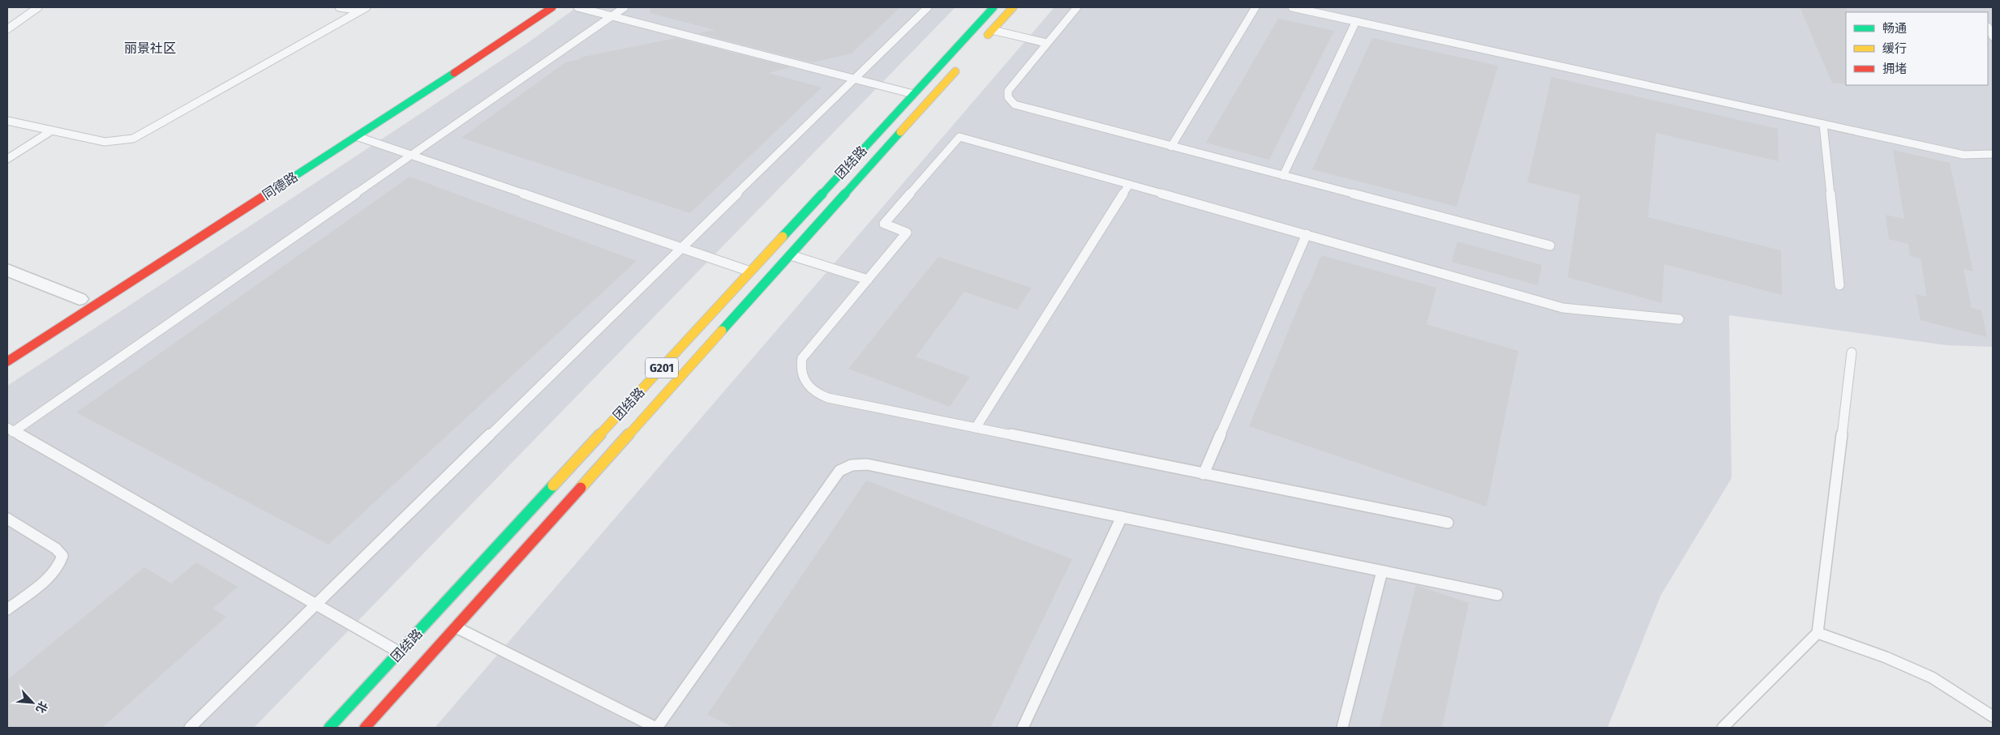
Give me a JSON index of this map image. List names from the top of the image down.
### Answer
{
  "streets": {
    "main road": ["团结路", "同德路", "G201"]
  },
  "districts": ["丽景社区"],
  "legend": ["畅通", "缓行", "拥堵"],
  "north": "bottom right"
}
